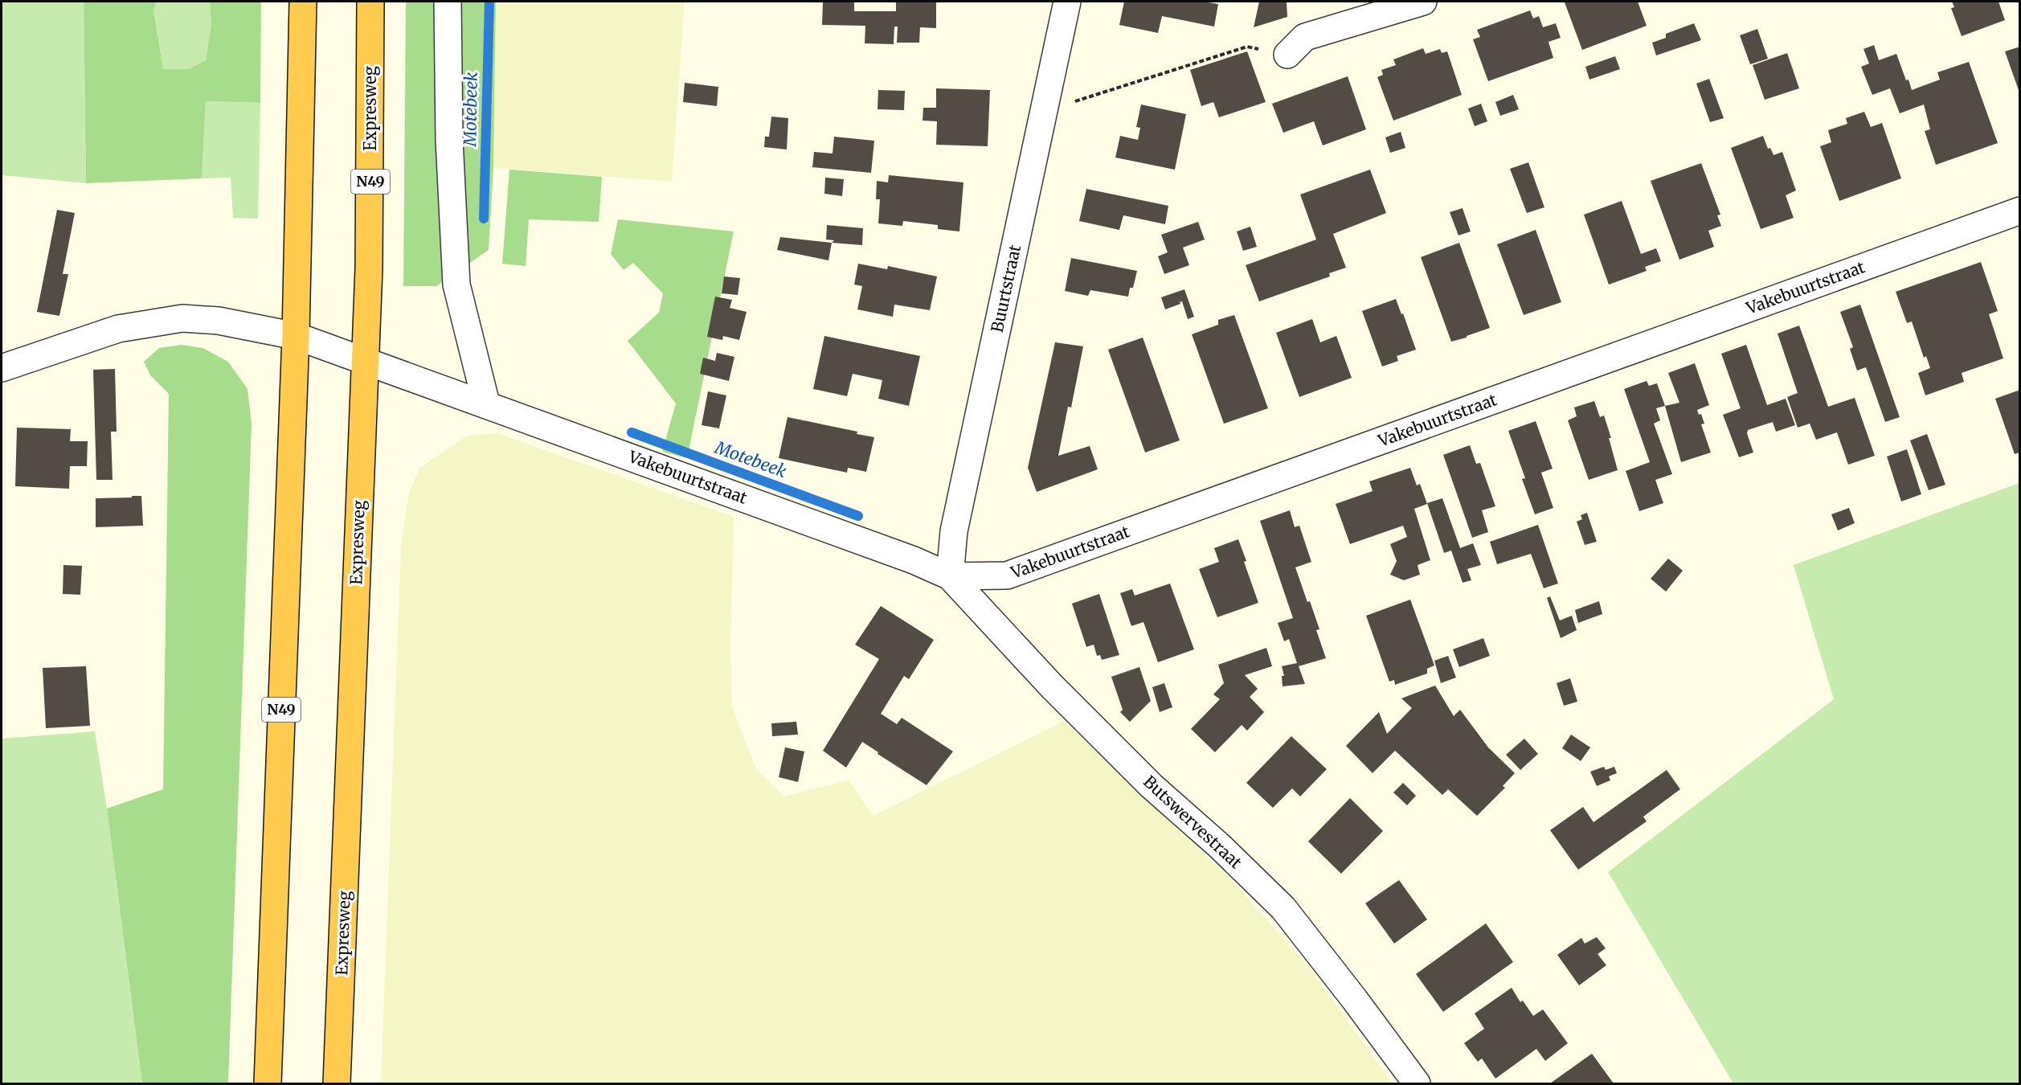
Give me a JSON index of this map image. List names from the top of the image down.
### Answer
{
  "streets": {
    "highway": ["Expresweg", "N49"],
    "street": ["Vakebuurtstraat", "Buurtstraat", "Butswervestraat"]
  },
  "crossings": [
    ["Expresweg", "Vakebuurtstraat"],
    ["N49", "Vakebuurtstraat"],
    ["Vakebuurtstraat", "Buurtstraat"],
    ["Vakebuurtstraat", "Butswervestraat"],
    ["Buurtstraat", "Butswervestraat"]
  ],
  "water": ["Motebeek"]
}
